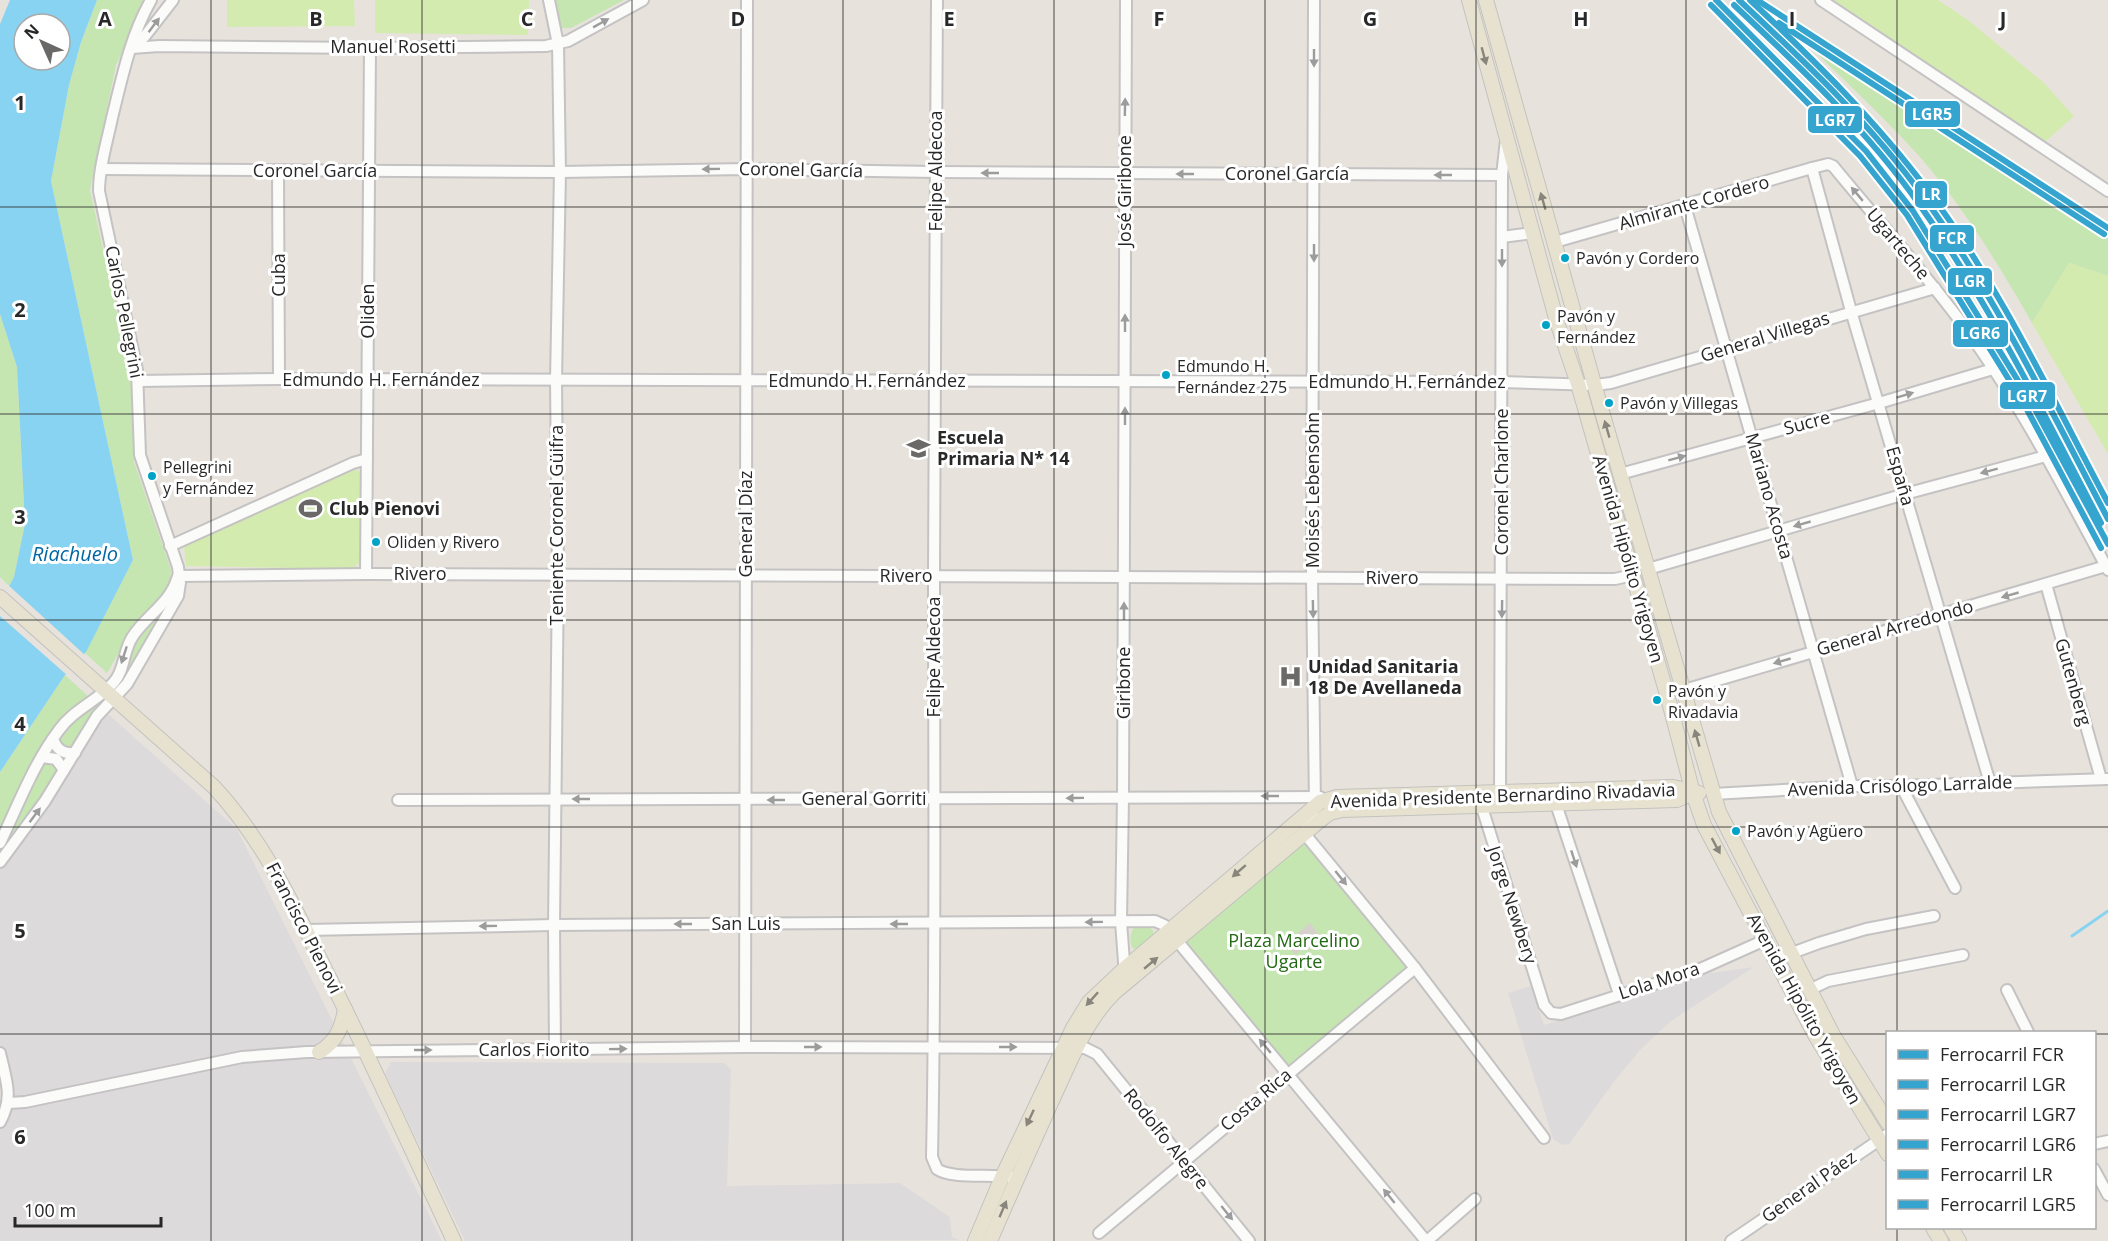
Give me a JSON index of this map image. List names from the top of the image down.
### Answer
{
  "streets": {
    "main road": [
      "Avenida Hipólito Yrigoyen",
      "Avenida Crisólogo Larralde",
      "Avenida Presidente Bernardino Rivadavia",
      "Francisco Pienovi"
    ],
    "street": [
      "Manuel Rosetti",
      "Coronel García",
      "Felipe Aldecoa",
      "José Giribone",
      "Almirante Cordero",
      "Ugarteche",
      "Cuba",
      "Oliden",
      "Carlos Pellegrini",
      "General Villegas",
      "Edmundo H. Fernández",
      "Sucre",
      "España",
      "Coronel Charlone",
      "Moisés Lebensohn",
      "Mariano Acosta",
      "General Díaz",
      "Teniente Coronel Güifra",
      "Rivero",
      "General Arredondo",
      "Gutenberg",
      "Giribone",
      "General Gorriti",
      "Jorge Newbery",
      "San Luis",
      "Lola Mora",
      "Carlos Fiorito",
      "Costa Rica",
      "Rodolfo Alegre",
      "General Páez"
    ]
  },
  "crossings": [
    ["Manuel Rosetti", "Oliden"],
    ["Manuel Rosetti", "Carlos Pellegrini"],
    ["Manuel Rosetti", "Teniente Coronel Güifra"],
    ["Coronel García", "Felipe Aldecoa"],
    ["Coronel García", "José Giribone"],
    ["Coronel García", "Cuba"],
    ["Coronel García", "Oliden"],
    ["Coronel García", "Carlos Pellegrini"],
    ["Coronel García", "Coronel Charlone"],
    ["Coronel García", "Moisés Lebensohn"],
    ["Coronel García", "General Díaz"],
    ["Coronel García", "Teniente Coronel Güifra"],
    ["Felipe Aldecoa", "Edmundo H. Fernández"],
    ["Felipe Aldecoa", "Rivero"],
    ["Felipe Aldecoa", "Avenida Presidente Bernardino Rivadavia"],
    ["Felipe Aldecoa", "General Gorriti"],
    ["Felipe Aldecoa", "San Luis"],
    ["Felipe Aldecoa", "Carlos Fiorito"],
    ["José Giribone", "Edmundo H. Fernández"],
    ["José Giribone", "Giribone"],
    ["Almirante Cordero", "Ugarteche"],
    ["Almirante Cordero", "España"],
    ["Almirante Cordero", "Mariano Acosta"],
    ["Almirante Cordero", "Avenida Hipólito Yrigoyen"],
    ["Ugarteche", "General Villegas"],
    ["Ugarteche", "Sucre"],
    ["Ugarteche", "General Arredondo"],
    ["Cuba", "Edmundo H. Fernández"],
    ["Oliden", "Edmundo H. Fernández"],
    ["Oliden", "Rivero"],
    ["Carlos Pellegrini", "Edmundo H. Fernández"],
    ["Carlos Pellegrini", "Rivero"],
    ["Carlos Pellegrini", "Francisco Pienovi"],
    ["General Villegas", "Edmundo H. Fernández"],
    ["General Villegas", "España"],
    ["General Villegas", "Mariano Acosta"],
    ["General Villegas", "Avenida Hipólito Yrigoyen"],
    ["Edmundo H. Fernández", "Coronel Charlone"],
    ["Edmundo H. Fernández", "Moisés Lebensohn"],
    ["Edmundo H. Fernández", "General Díaz"],
    ["Edmundo H. Fernández", "Teniente Coronel Güifra"],
    ["Edmundo H. Fernández", "Avenida Hipólito Yrigoyen"],
    ["Edmundo H. Fernández", "Giribone"],
    ["Sucre", "España"],
    ["Sucre", "Mariano Acosta"],
    ["Sucre", "Avenida Hipólito Yrigoyen"],
    ["España", "General Arredondo"],
    ["España", "Avenida Crisólogo Larralde"],
    ["Coronel Charlone", "Avenida Hipólito Yrigoyen"],
    ["Coronel Charlone", "Rivero"],
    ["Coronel Charlone", "Avenida Presidente Bernardino Rivadavia"],
    ["Moisés Lebensohn", "Rivero"],
    ["Moisés Lebensohn", "Avenida Presidente Bernardino Rivadavia"],
    ["Moisés Lebensohn", "General Gorriti"],
    ["Mariano Acosta", "General Arredondo"],
    ["Mariano Acosta", "Avenida Crisólogo Larralde"],
    ["General Díaz", "Rivero"],
    ["General Díaz", "General Gorriti"],
    ["General Díaz", "San Luis"],
    ["General Díaz", "Carlos Fiorito"],
    ["Teniente Coronel Güifra", "Rivero"],
    ["Teniente Coronel Güifra", "General Gorriti"],
    ["Teniente Coronel Güifra", "San Luis"],
    ["Teniente Coronel Güifra", "Carlos Fiorito"],
    ["Avenida Hipólito Yrigoyen", "Rivero"],
    ["Avenida Hipólito Yrigoyen", "General Arredondo"],
    ["Avenida Hipólito Yrigoyen", "Avenida Crisólogo Larralde"],
    ["Avenida Hipólito Yrigoyen", "Avenida Presidente Bernardino Rivadavia"],
    ["Avenida Hipólito Yrigoyen", "Lola Mora"],
    ["Avenida Hipólito Yrigoyen", "General Páez"],
    ["Rivero", "Giribone"],
    ["General Arredondo", "Gutenberg"],
    ["Gutenberg", "Avenida Crisólogo Larralde"],
    ["Giribone", "Avenida Presidente Bernardino Rivadavia"],
    ["Giribone", "General Gorriti"],
    ["Giribone", "San Luis"],
    ["Avenida Crisólogo Larralde", "Avenida Presidente Bernardino Rivadavia"],
    ["Avenida Presidente Bernardino Rivadavia", "General Gorriti"],
    ["Avenida Presidente Bernardino Rivadavia", "Jorge Newbery"],
    ["Avenida Presidente Bernardino Rivadavia", "San Luis"],
    ["Avenida Presidente Bernardino Rivadavia", "Carlos Fiorito"],
    ["Avenida Presidente Bernardino Rivadavia", "Rodolfo Alegre"],
    ["Jorge Newbery", "Lola Mora"],
    ["San Luis", "Francisco Pienovi"],
    ["Francisco Pienovi", "Carlos Fiorito"],
    ["Carlos Fiorito", "Rodolfo Alegre"],
    ["Costa Rica", "Rodolfo Alegre"]
  ],
  "one_way": [
    "Coronel García",
    "José Giribone",
    "Sucre",
    "Coronel Charlone",
    "Moisés Lebensohn",
    "General Arredondo",
    "Giribone",
    "General Gorriti",
    "San Luis",
    "Carlos Fiorito",
    "Rodolfo Alegre"
  ],
  "water": ["Riachuelo"],
  "parks": ["Plaza Marcelino Ugarte"],
  "places": {
    "other": [
      "Pavón y Cordero",
      "Pavón y Fernández",
      "Edmundo H. Fernández 275",
      "Pavón y Villegas",
      "Pellegrini y Fernández",
      "Oliden y Rivero",
      "Pavón y Rivadavia",
      "Pavón y Agüero"
    ],
    "school or university": ["Escuela Primaria N* 14"],
    "sports": ["Club Pienovi"],
    "hospital": ["Unidad Sanitaria 18 De Avellaneda"]
  },
  "lines": [
    "rail line FCR",
    "rail line LGR7",
    "rail line LR",
    "rail line LGR5",
    "rail line LGR",
    "rail line LGR6"
  ],
  "legend": [
    "Ferrocarril FCR",
    "Ferrocarril LGR",
    "Ferrocarril LGR7",
    "Ferrocarril LGR6",
    "Ferrocarril LR",
    "Ferrocarril LGR5"
  ],
  "scale_bar": "100 m",
  "north": "top left",
  "grid": {
    "columns": [
      "A",
      "B",
      "C",
      "D",
      "E",
      "F",
      "G",
      "H",
      "I",
      "J"
    ],
    "rows": [
      "1",
      "2",
      "3",
      "4",
      "5",
      "6"
    ]
  }
}
